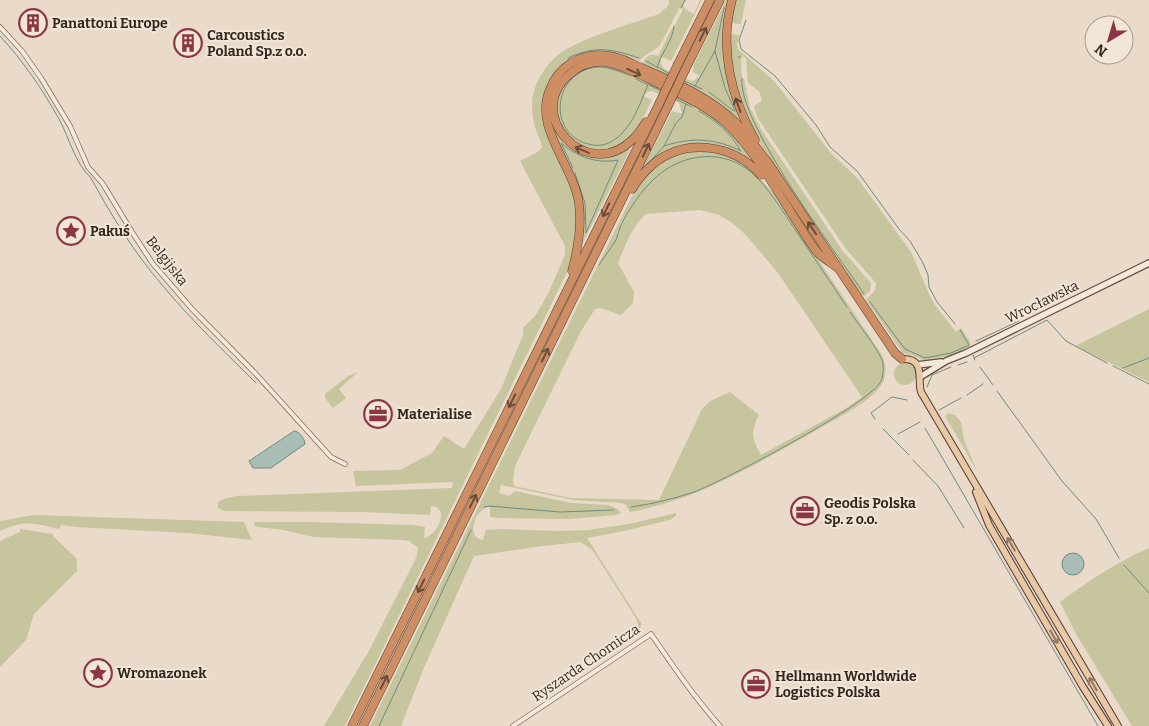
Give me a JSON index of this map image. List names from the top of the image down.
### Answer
{
  "streets": {
    "street": ["Belgijska", "Wrocławska", "Ryszarda Chomicza"]
  },
  "places": {
    "building": ["Panattoni Europe", "Carcoustics Poland Sp.z o.o."],
    "place": ["Pakuś", "Wromazonek"],
    "office": ["Materialise", "Geodis Polska Sp. z o.o.", "Hellmann Worldwide Logistics Polska"]
  },
  "north": "bottom left"
}
